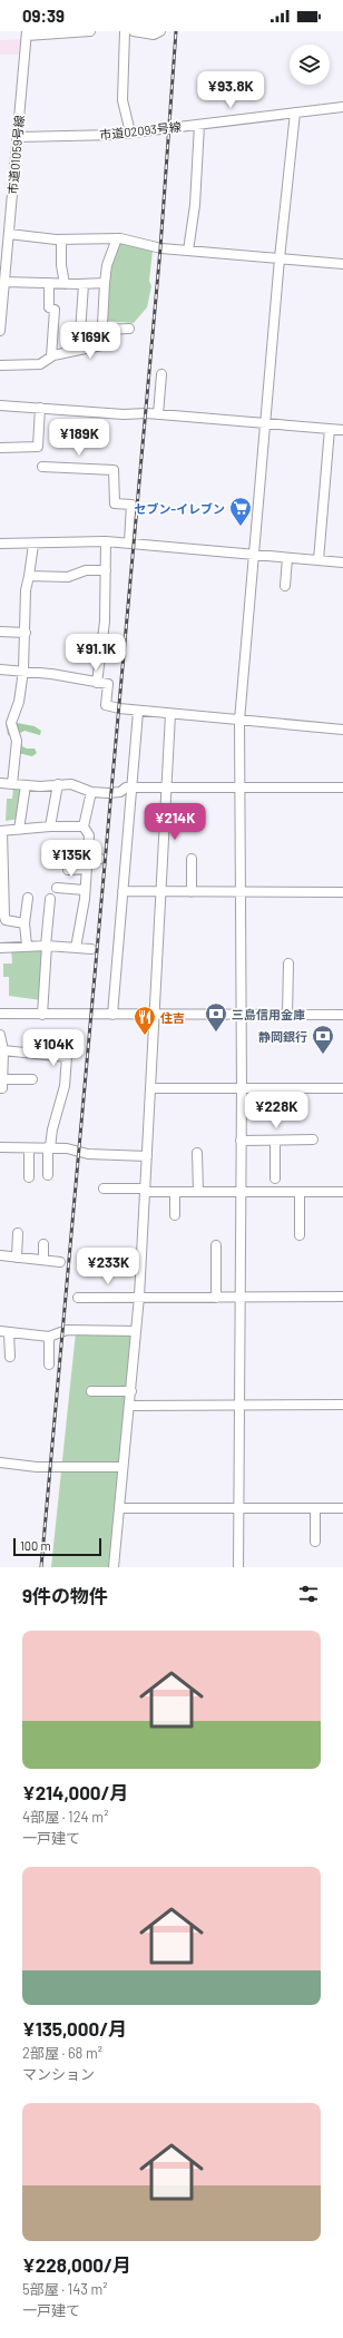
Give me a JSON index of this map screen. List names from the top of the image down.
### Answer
{
  "streets": {
    "street": ["市道02093号線", "市道01059号線"]
  },
  "crossings": [
    ["市道02093号線", "市道01059号線"]
  ],
  "places": {
    "supermarket": ["セブン-イレブン"],
    "bank": ["三島信用金庫", "静岡銀行"],
    "restaurant": ["住吉"]
  },
  "scale_bar": "100 m",
  "page": {
    "status": "09:39",
    "price": [
      "¥93.8K",
      "¥169K",
      "¥189K",
      "¥91.1K",
      "¥214K",
      "¥135K",
      "¥104K",
      "¥228K",
      "¥233K"
    ],
    "scale": "100 m",
    "heading": "9件の物件",
    "list": [
      {
        "name": "¥214,000/月",
        "note": "4部屋 · 124 m² · 一戸建て"
      },
      {
        "name": "¥135,000/月",
        "note": "2部屋 · 68 m² · マンション"
      },
      {
        "name": "¥228,000/月",
        "note": "5部屋 · 143 m² · 一戸建て"
      }
    ]
  }
}
